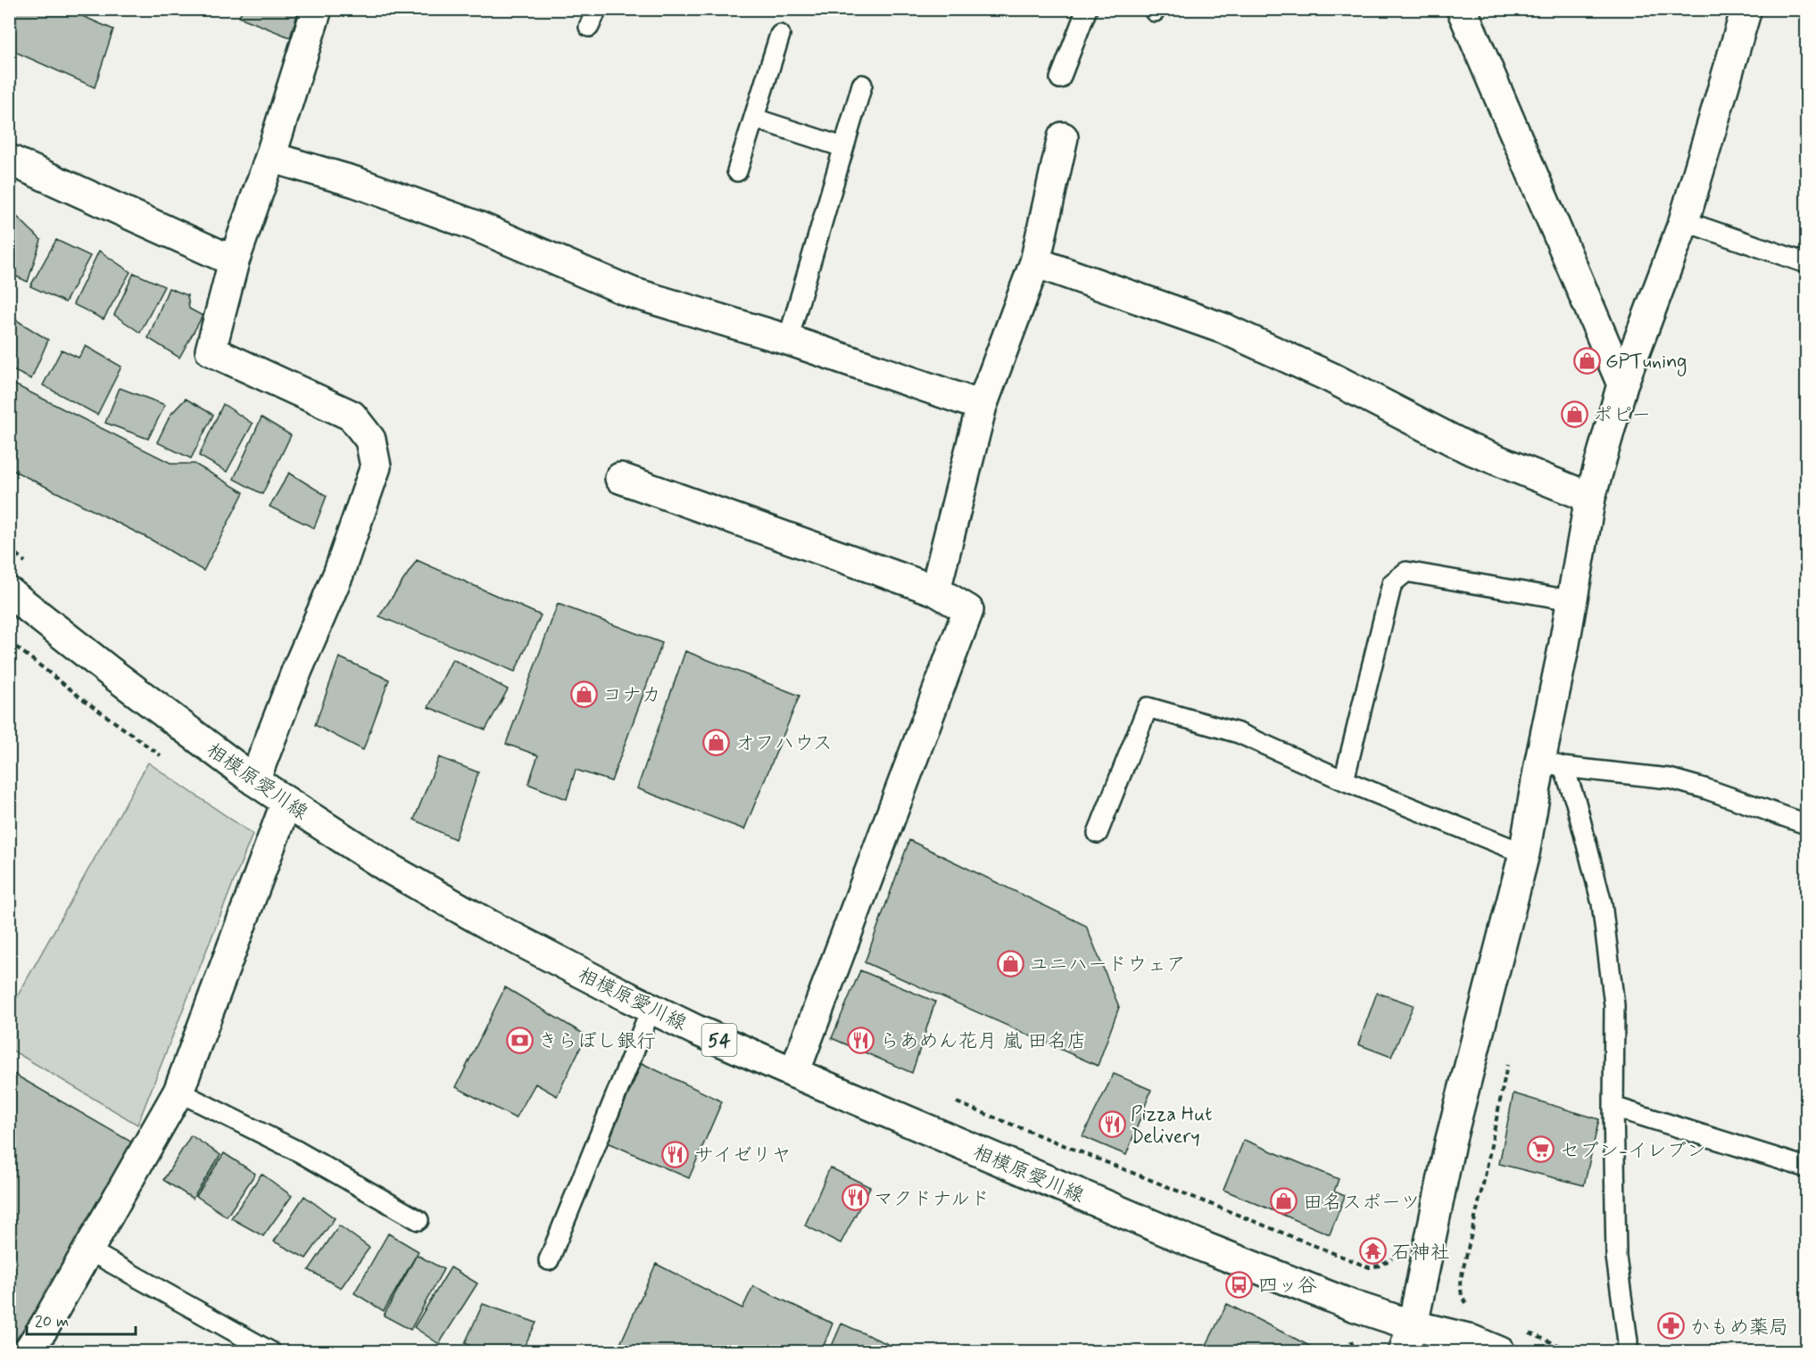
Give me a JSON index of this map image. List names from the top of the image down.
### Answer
{
  "streets": {
    "street": ["相模原愛川線", "54"]
  },
  "places": {
    "shop": [
      "GPTuning",
      "ポピー",
      "コナカ",
      "オフハウス",
      "ユニハードウェア",
      "田名スポーツ"
    ],
    "bank": ["きらぼし銀行"],
    "restaurant": [
      "らあめん花月 嵐 田名店",
      "Pizza Hut Delivery",
      "サイゼリヤ",
      "マクドナルド"
    ],
    "supermarket": ["セブン-イレブン"],
    "temple": ["石神社"],
    "bus stop": ["四ッ谷"],
    "pharmacy": ["かもめ薬局"]
  },
  "scale_bar": "20 m"
}
